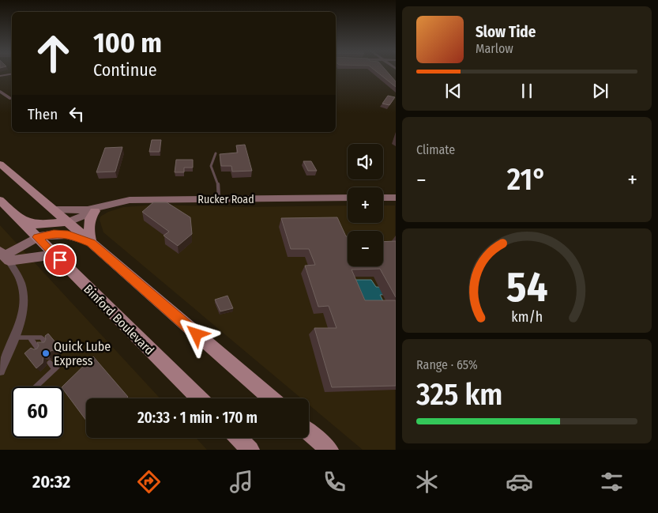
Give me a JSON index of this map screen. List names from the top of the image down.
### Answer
{
  "streets": {
    "main road": ["Binford Boulevard"],
    "street": ["Rucker Road"]
  },
  "places": ["Quick Lube Express"],
  "page": {
    "turn": ["100 m", "Continue"],
    "song": ["Slow Tide", "Marlow"],
    "then": "Then",
    "tile": [
      "Climate",
      ["Range · 65%", "325 km"]
    ],
    "map_buttons": ["+", "−"],
    "heat": ["−", "21°", "+"],
    "limit": "60",
    "trip": "20:33 · 1 min · 170 m",
    "tabs": "20:32",
    "gauge": ["54", "km/h"]
  }
}
